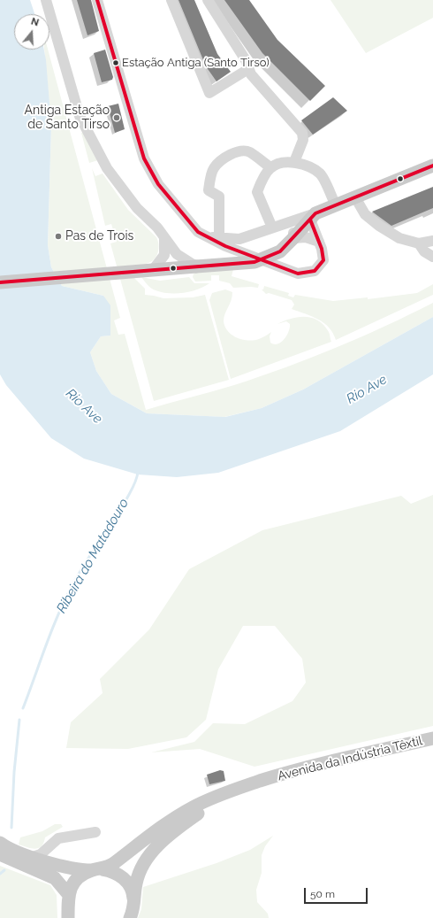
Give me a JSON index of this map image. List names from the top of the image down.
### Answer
{
  "streets": {
    "main road": ["Avenida da Indústria Têxtil"]
  },
  "water": ["Rio Ave", "Ribeira do Matadouro"],
  "places": ["Estação Antiga (Santo Tirso)", "Antiga Estação de Santo Tirso", "Pas de Trois"],
  "scale_bar": "50 m",
  "north": "top"
}
